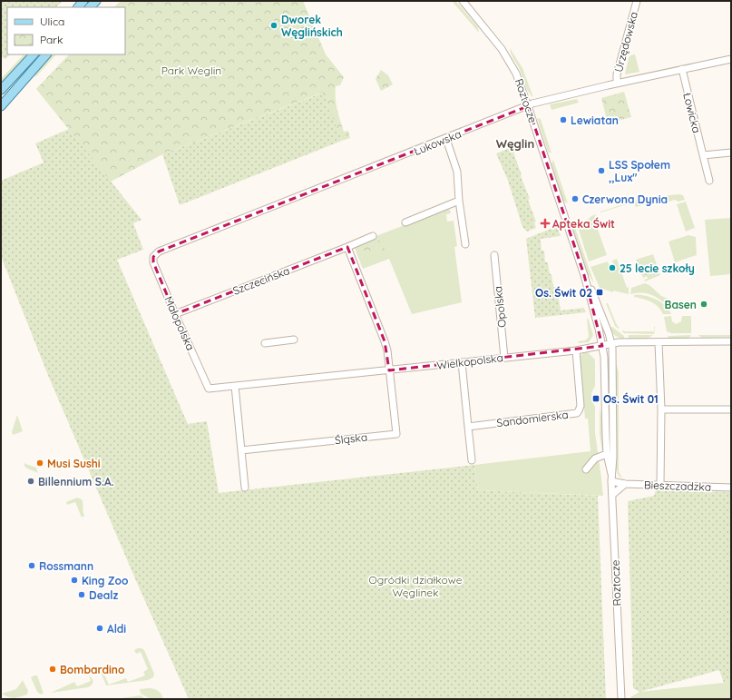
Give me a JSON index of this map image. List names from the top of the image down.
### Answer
{
  "streets": {
    "street": [
      "Urzędowska",
      "Roztocze",
      "Łowicka",
      "Łukowska",
      "Szczecińska",
      "Opolska",
      "Małopolska",
      "Wielkopolska",
      "Sandomierska",
      "Śląska",
      "Bieszczadzka"
    ]
  },
  "crossings": [
    ["Urzędowska", "Łukowska"],
    ["Roztocze", "Łukowska"],
    ["Roztocze", "Wielkopolska"],
    ["Roztocze", "Bieszczadzka"],
    ["Łowicka", "Łukowska"],
    ["Łukowska", "Małopolska"],
    ["Szczecińska", "Małopolska"],
    ["Opolska", "Wielkopolska"],
    ["Małopolska", "Wielkopolska"],
    ["Wielkopolska", "Sandomierska"],
    ["Wielkopolska", "Śląska"]
  ],
  "districts": ["Węglin"],
  "parks": ["Park Weglin", "Ogródki działkowe Węglinek"],
  "places": {
    "other": [
      "Dworek Węglińskich",
      "Lewiatan",
      "LSS Społem ,,Lux\"",
      "Czerwona Dynia",
      "25 lecie szkoły",
      "Basen",
      "Musi Sushi",
      "Billennium S.A.",
      "Rossmann",
      "King Zoo",
      "Dealz",
      "Aldi",
      "Bombardino"
    ],
    "health": ["Apteka Świt"],
    "transit": ["Os. Świt 02", "Os. Świt 01"]
  },
  "legend": ["Ulica", "Park"]
}
